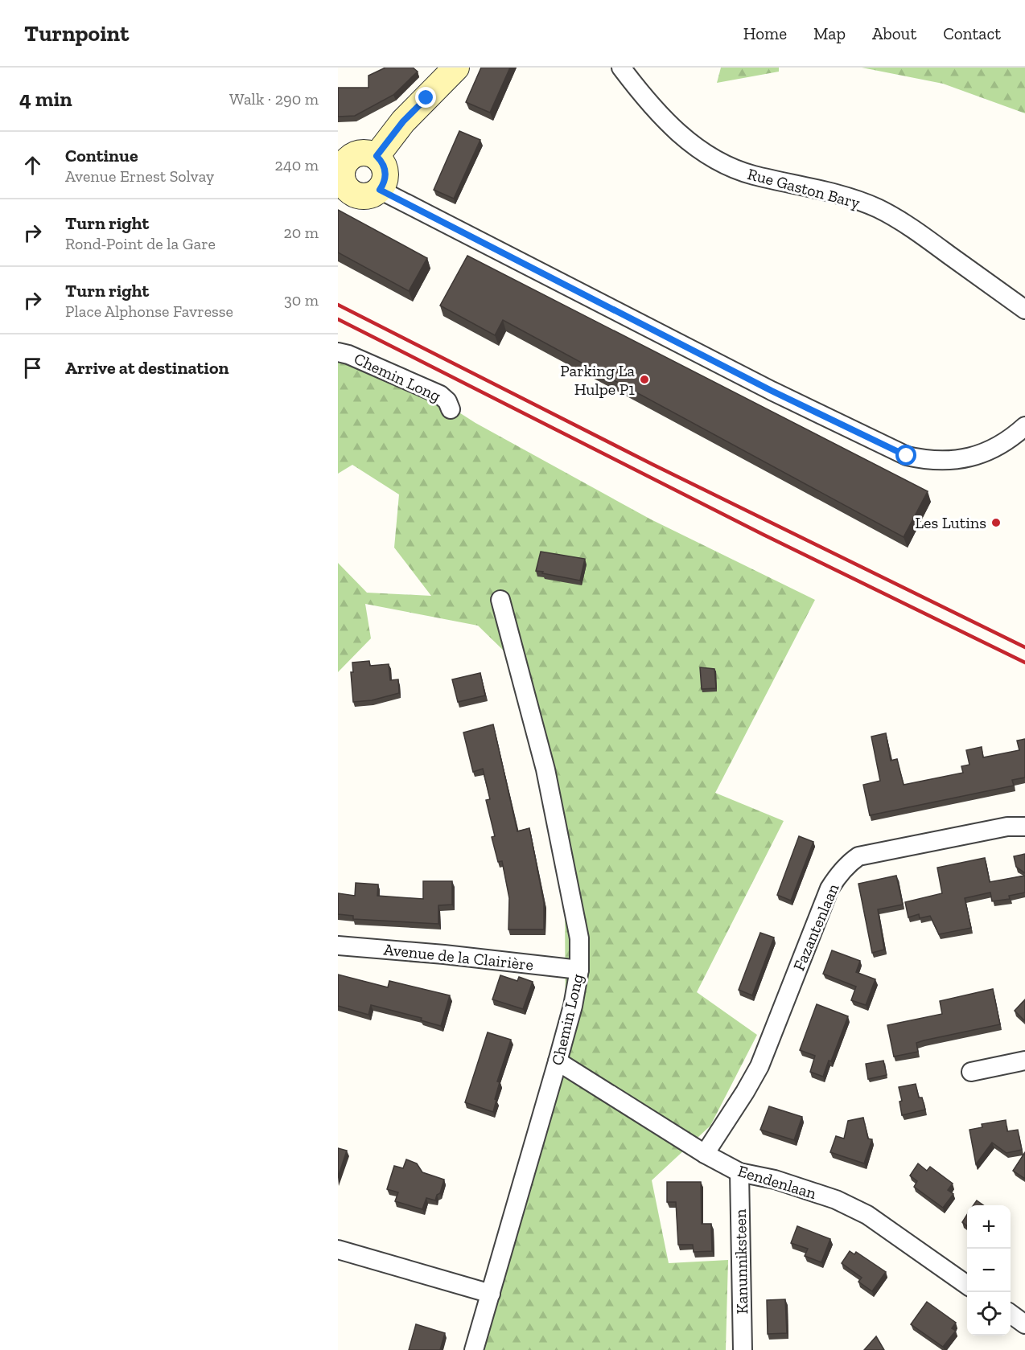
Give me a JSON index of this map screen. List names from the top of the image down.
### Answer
{
  "streets": {
    "street": [
      "Rue Gaston Bary",
      "Chemin Long",
      "Fazantenlaan",
      "Avenue de la Clairière",
      "Eendenlaan",
      "Kanunniksteen"
    ]
  },
  "crossings": [
    ["Chemin Long", "Avenue de la Clairière"],
    ["Chemin Long", "Eendenlaan"],
    ["Fazantenlaan", "Eendenlaan"],
    ["Eendenlaan", "Kanunniksteen"]
  ],
  "places": ["Parking La Hulpe P1", "Les Lutins"],
  "page": {
    "header": "Turnpoint",
    "nav": [
      "Home",
      "Map",
      "About",
      "Contact"
    ],
    "heading": ["4 min", "Walk · 290 m"],
    "list": [
      ["Continue", "Avenue Ernest Solvay", "240 m"],
      ["Turn right", "Rond-Point de la Gare", "20 m"],
      ["Turn right", "Place Alphonse Favresse", "30 m"],
      "Arrive at destination"
    ],
    "map_buttons": ["+", "−"]
  }
}
